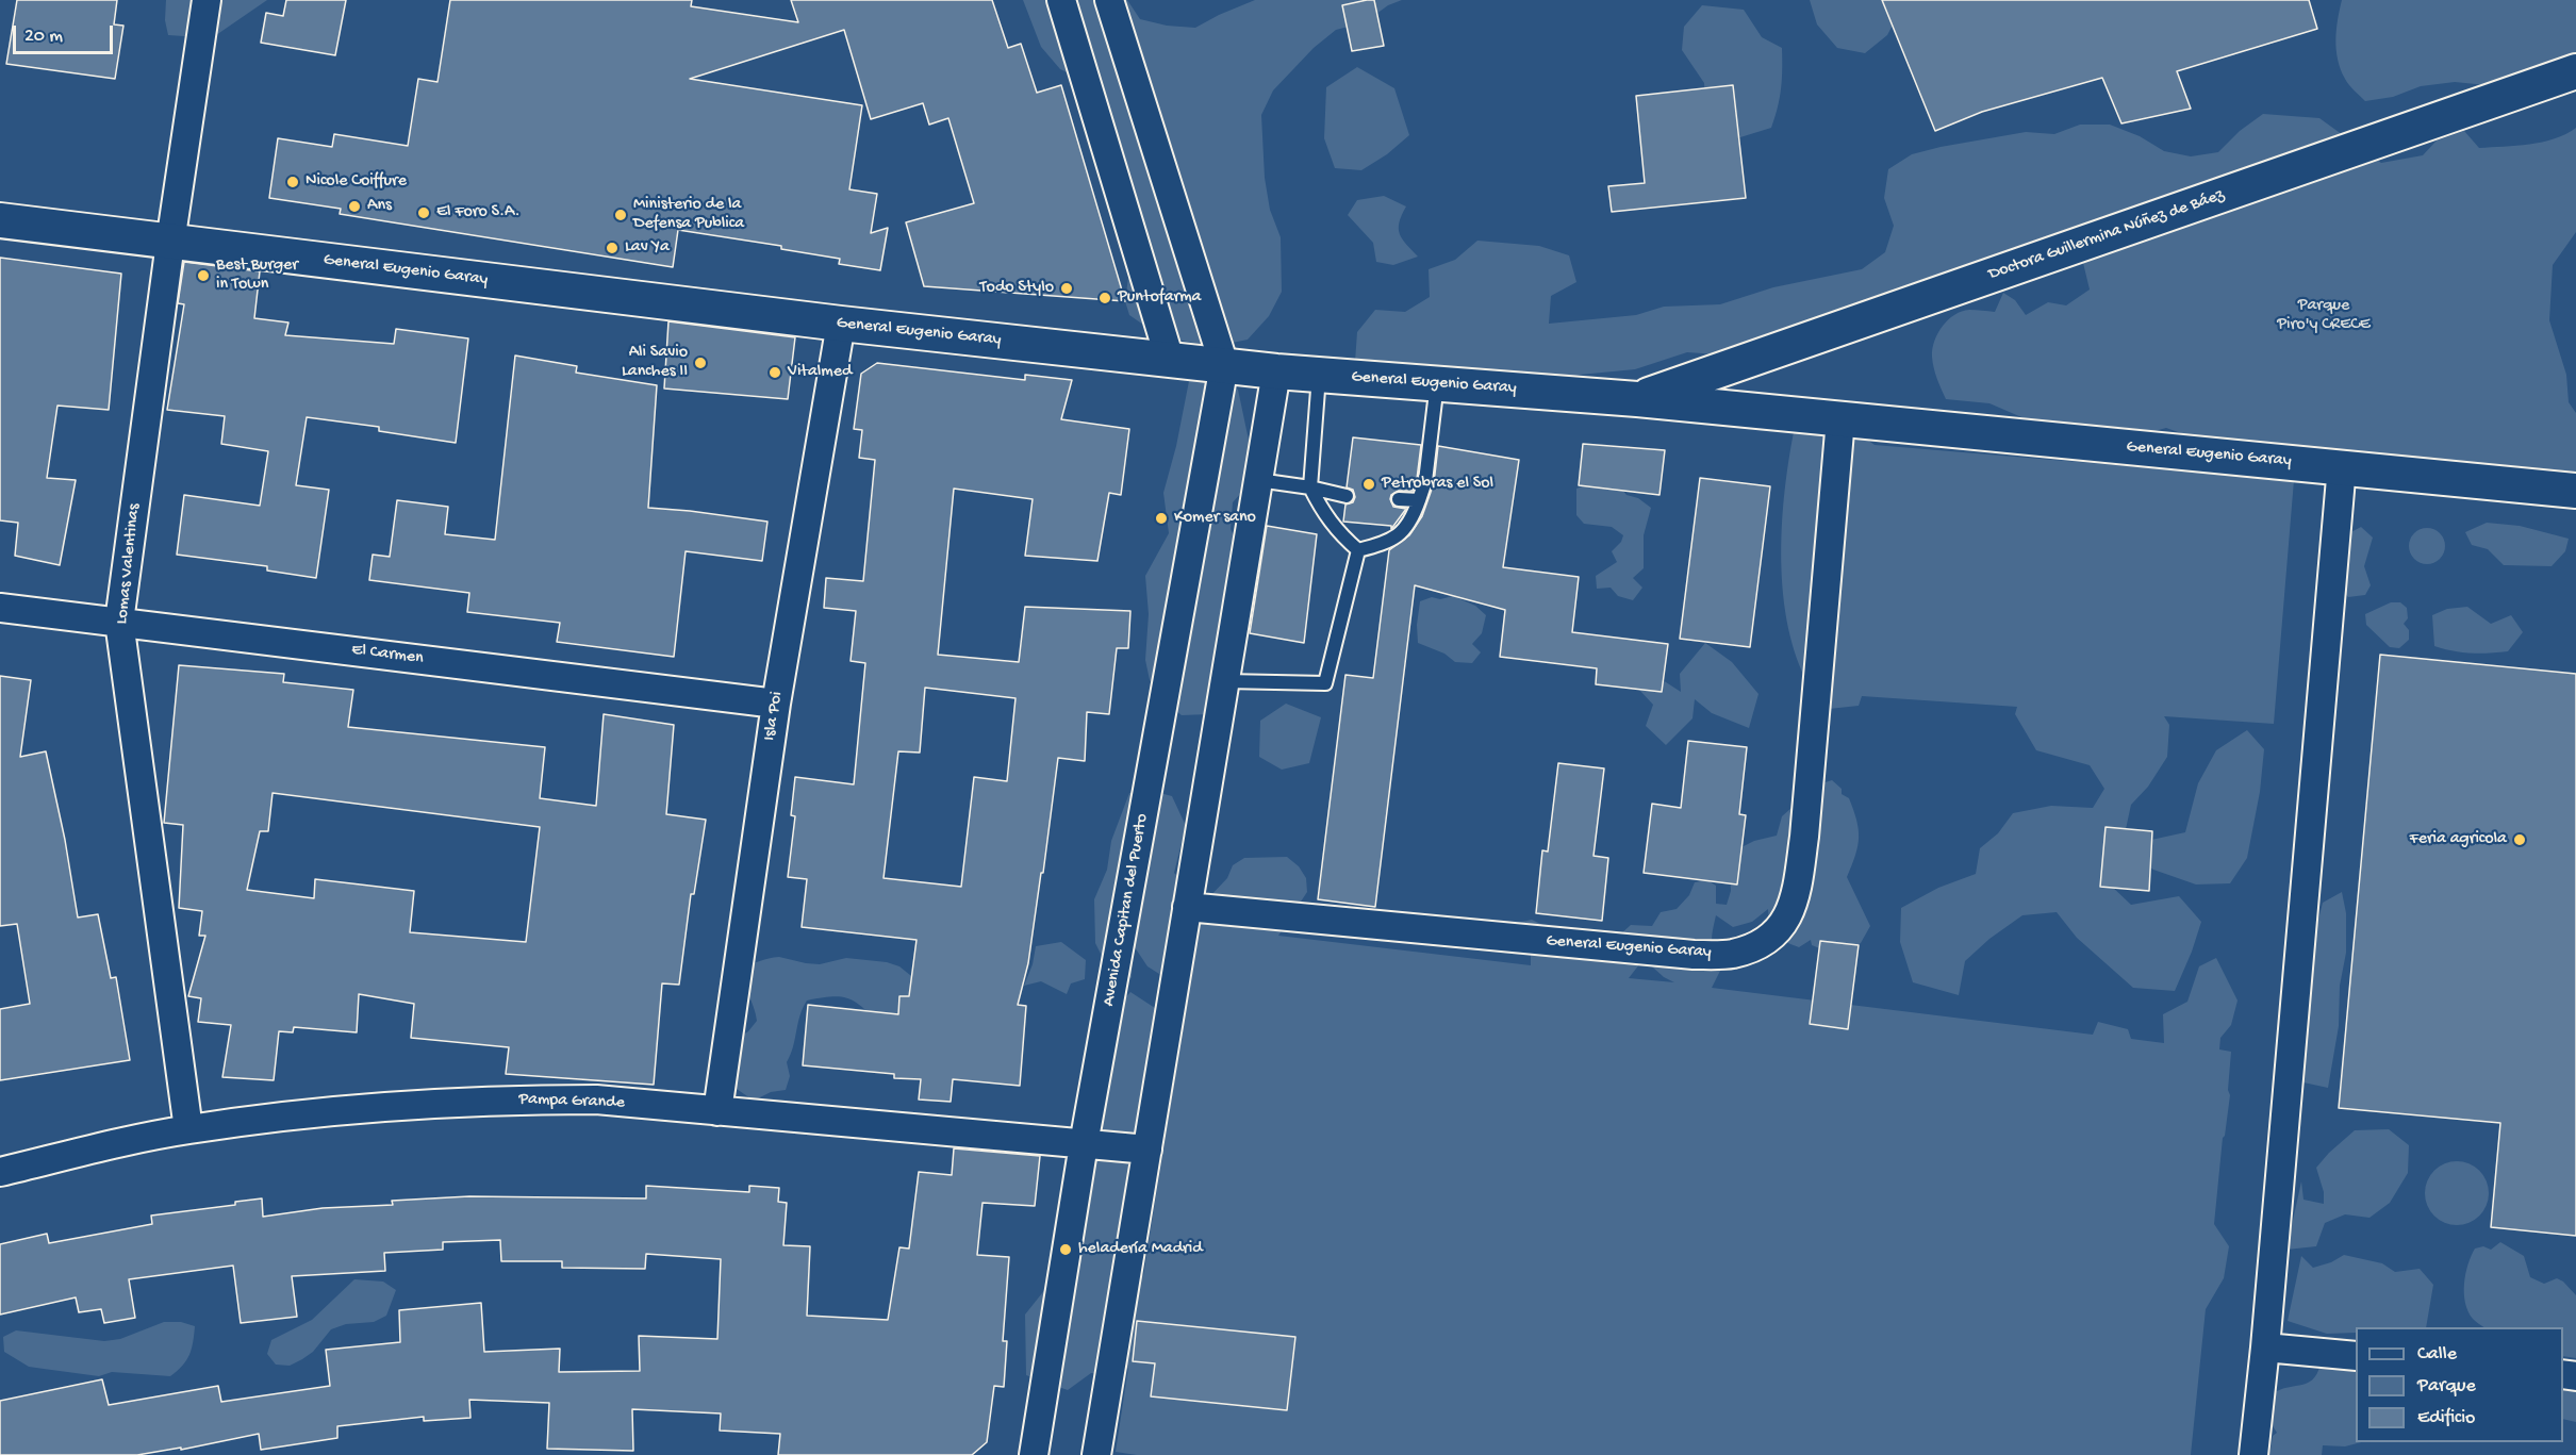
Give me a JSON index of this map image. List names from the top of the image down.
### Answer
{
  "streets": {
    "street": [
      "Doctora Guillermina Núñez de Báez",
      "General Eugenio Garay",
      "Lomas Valentinas",
      "El Carmen",
      "Isla Poi",
      "Avenida Capitan del Puerto",
      "Pampa Grande"
    ]
  },
  "crossings": [
    ["Doctora Guillermina Núñez de Báez", "General Eugenio Garay"],
    ["General Eugenio Garay", "Lomas Valentinas"],
    ["General Eugenio Garay", "Isla Poi"],
    ["General Eugenio Garay", "Avenida Capitan del Puerto"],
    ["Lomas Valentinas", "El Carmen"],
    ["Lomas Valentinas", "Pampa Grande"],
    ["El Carmen", "Isla Poi"],
    ["Isla Poi", "Pampa Grande"],
    ["Avenida Capitan del Puerto", "Pampa Grande"]
  ],
  "parks": ["Parque Piro'y CRECE"],
  "places": [
    "Nicole Coiffure",
    "Ans",
    "El Foro S.A.",
    "Ministerio de la Defensa Publica",
    "Lav Ya",
    "Best Burger in Town",
    "Todo Stylo",
    "Puntofarma",
    "Ali Savio Lanches II",
    "Vitalmed",
    "Petrobras el Sol",
    "Komer sano",
    "Feria agricola",
    "heladería Madrid"
  ],
  "legend": ["Calle", "Parque", "Edificio"],
  "scale_bar": "20 m"
}
